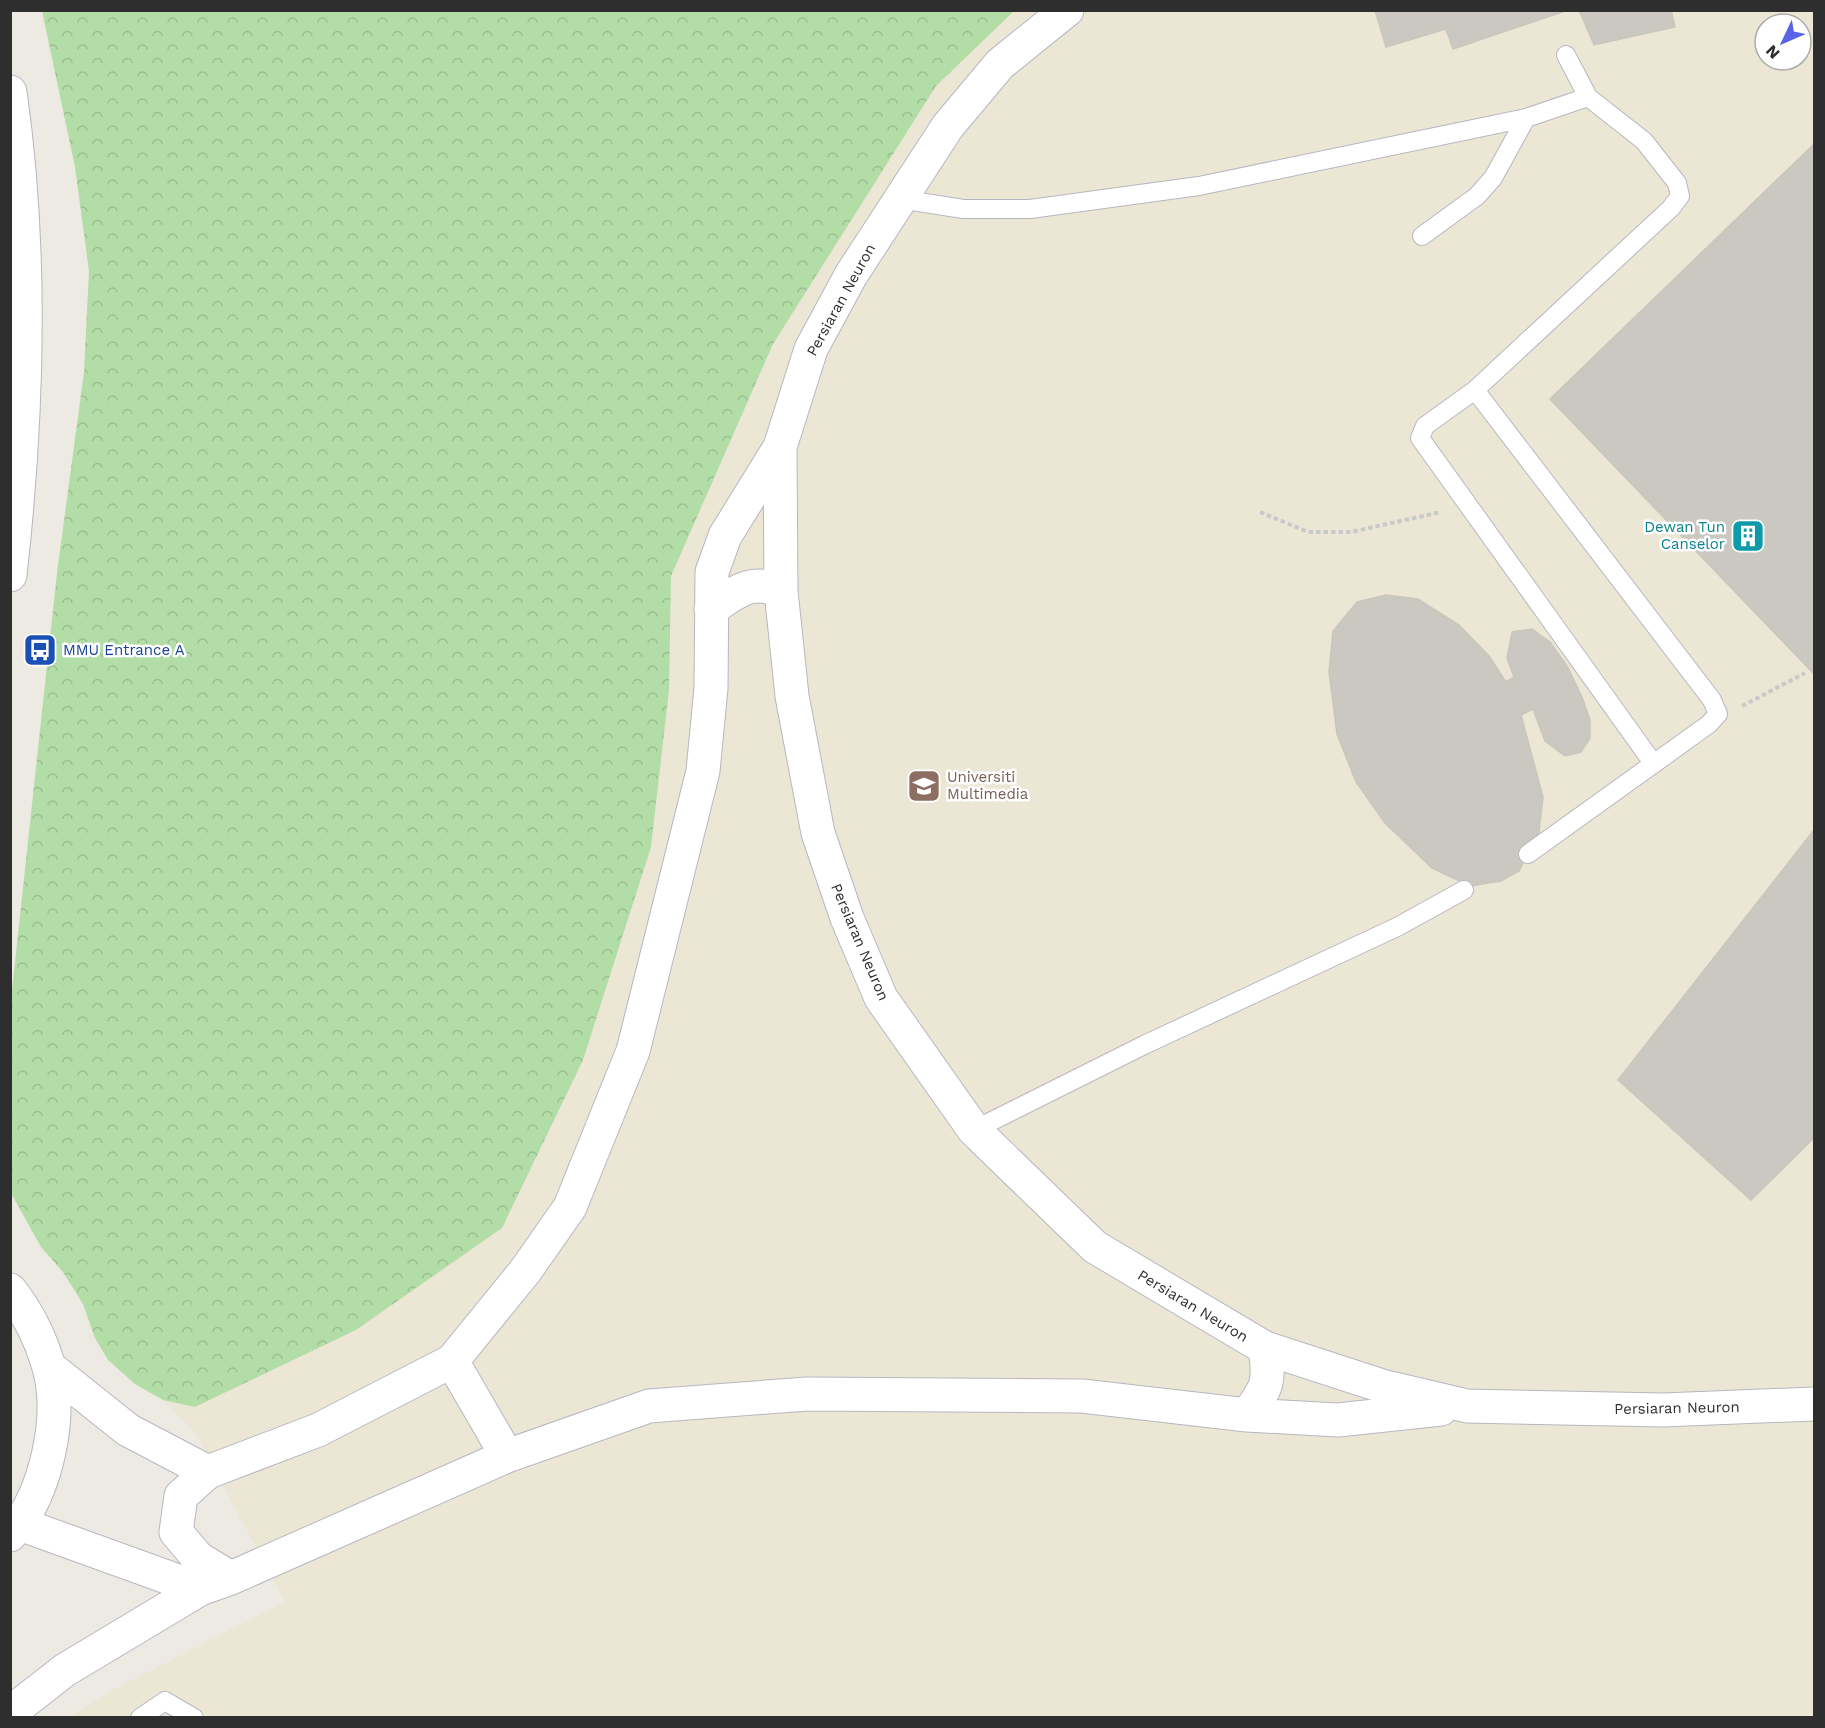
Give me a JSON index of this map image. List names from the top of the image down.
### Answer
{
  "streets": {
    "street": ["Persiaran Neuron"]
  },
  "places": {
    "building": ["Dewan Tun Canselor"],
    "bus stop": ["MMU Entrance A"],
    "school or university": ["Universiti Multimedia"]
  },
  "north": "bottom left"
}
